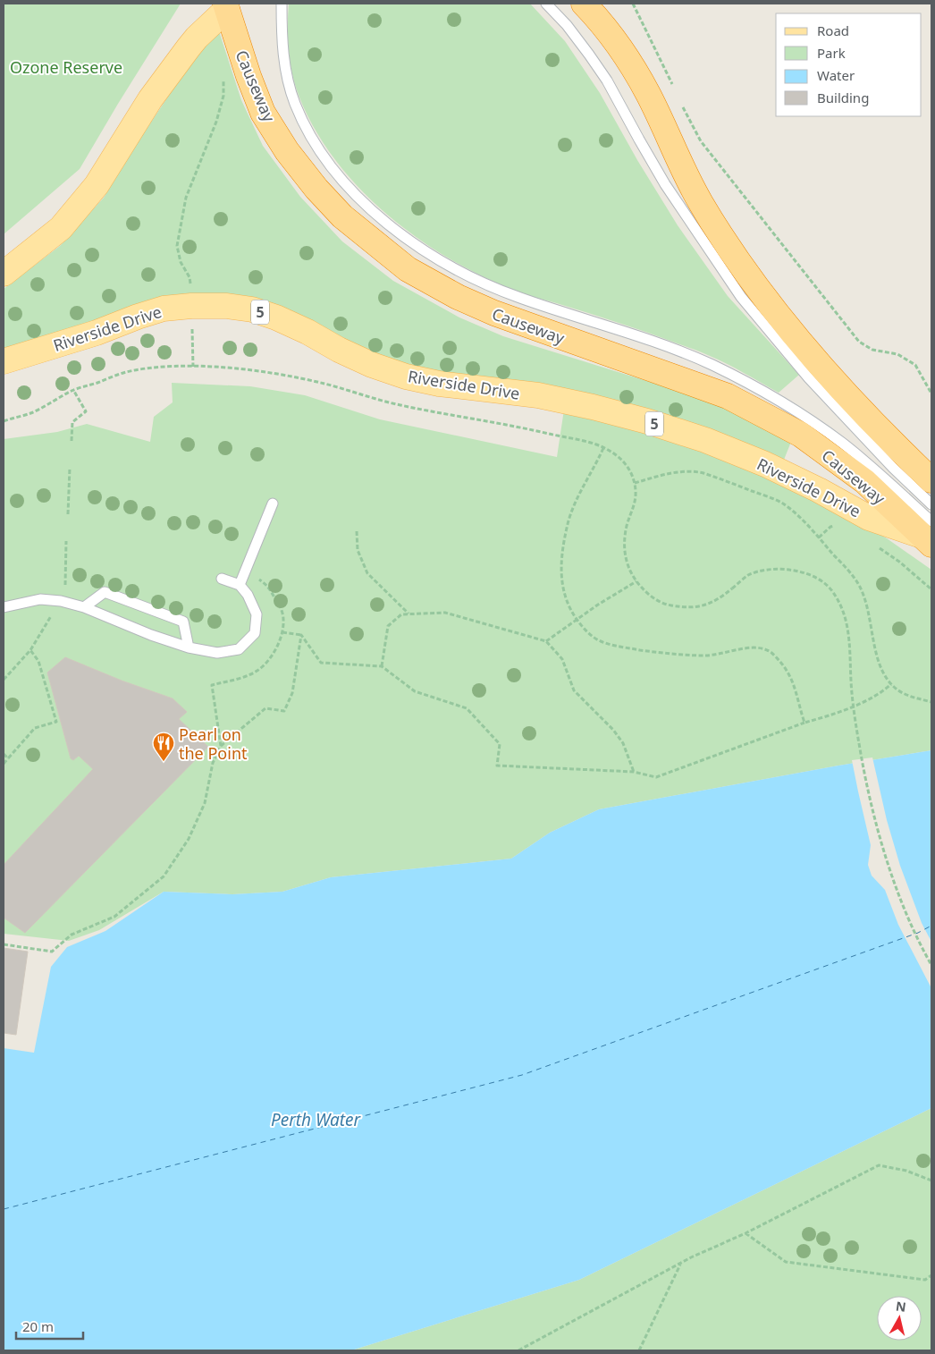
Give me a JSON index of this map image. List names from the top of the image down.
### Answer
{
  "streets": {
    "highway": ["Causeway"],
    "main road": ["5", "Riverside Drive"]
  },
  "crossings": [
    ["Causeway", "Riverside Drive"]
  ],
  "water": ["Perth Water"],
  "parks": ["Ozone Reserve"],
  "places": {
    "restaurant": ["Pearl on the Point"]
  },
  "legend": [
    "Road",
    "Park",
    "Water",
    "Building"
  ],
  "scale_bar": "20 m",
  "north": "top"
}
